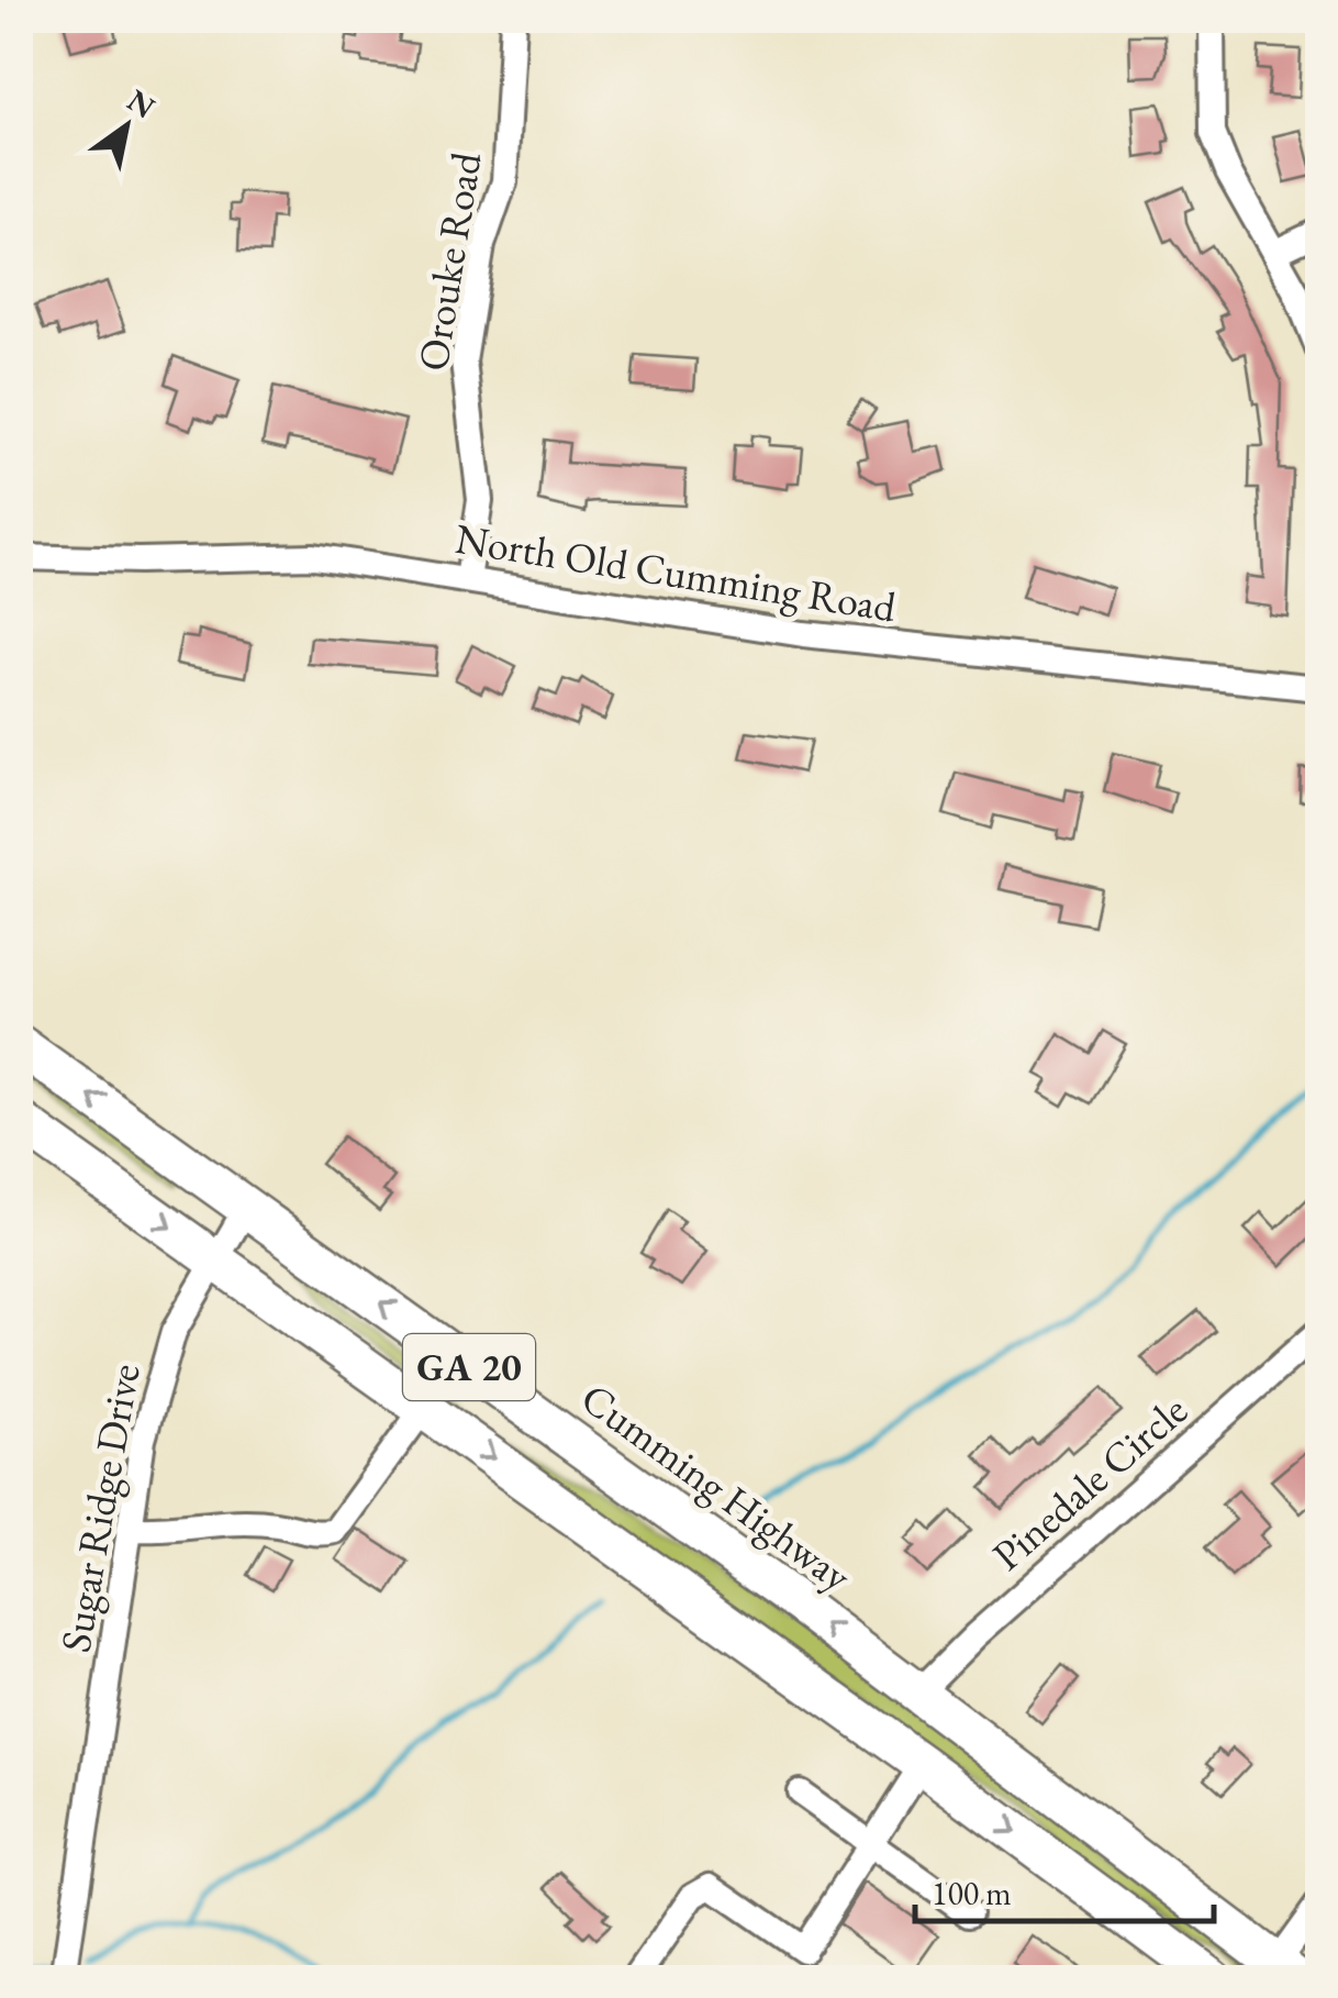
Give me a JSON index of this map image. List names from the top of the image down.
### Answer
{
  "streets": {
    "highway": ["GA 20", "Cumming Highway"],
    "street": [
      "Orouke Road",
      "North Old Cumming Road",
      "Pinedale Circle",
      "Sugar Ridge Drive"
    ]
  },
  "crossings": [
    ["Orouke Road", "North Old Cumming Road"],
    ["GA 20", "Sugar Ridge Drive"],
    ["Pinedale Circle", "Cumming Highway"],
    ["Cumming Highway", "Sugar Ridge Drive"]
  ],
  "scale_bar": "100 m",
  "north": "top right"
}
